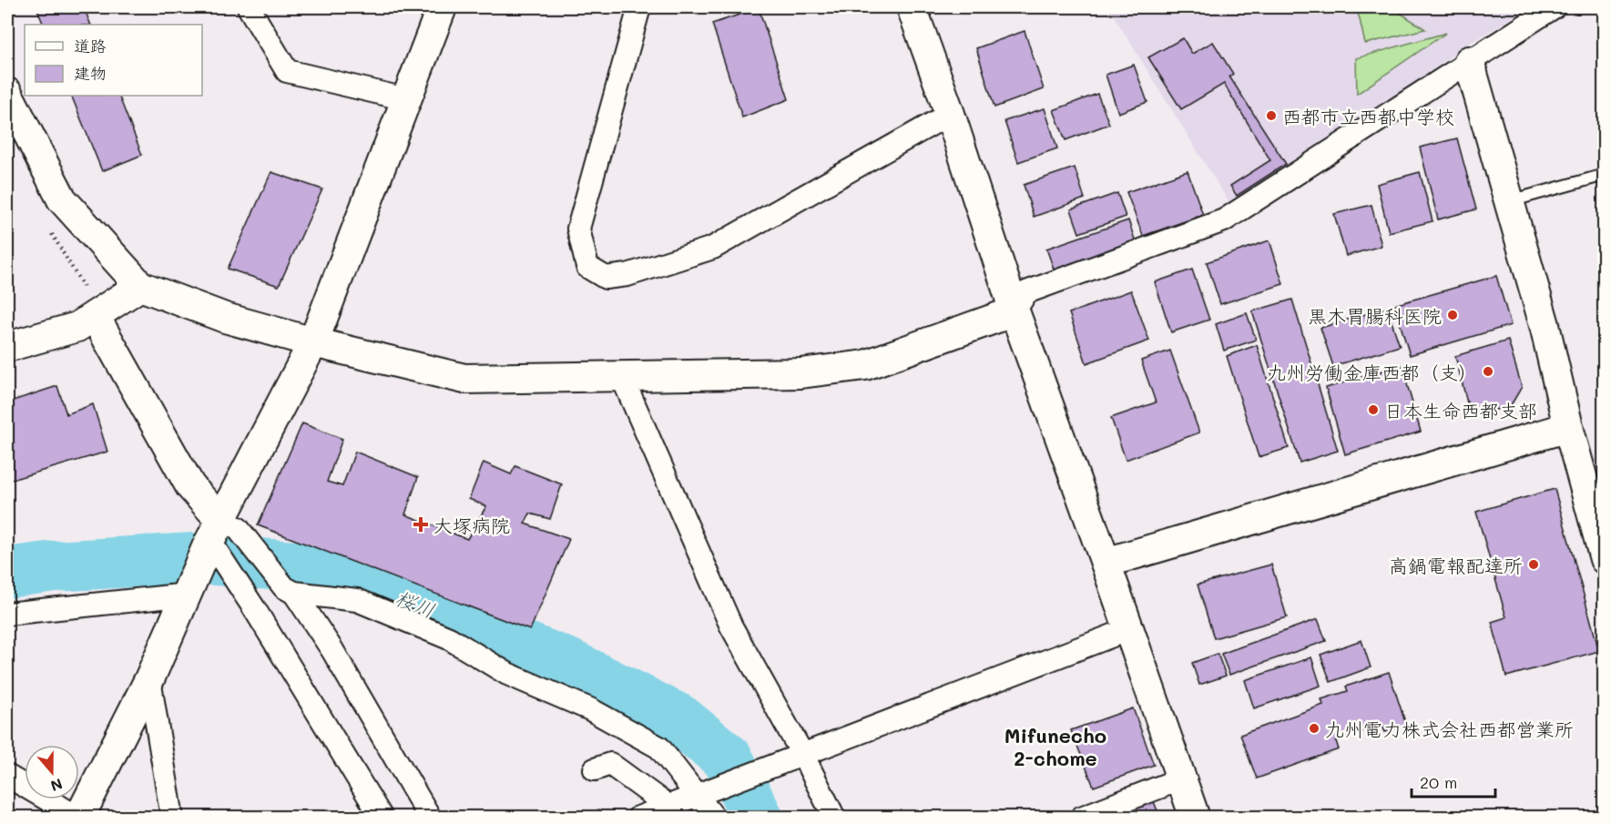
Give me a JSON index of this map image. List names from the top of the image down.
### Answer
{
  "districts": ["Mifunecho 2-chome"],
  "water": ["桜川"],
  "places": {
    "other": [
      "西都市立西都中学校",
      "黒木胃腸科医院",
      "九州労働金庫西都（支）",
      "日本生命西都支部",
      "高鍋電報配達所",
      "九州電力株式会社西都営業所"
    ],
    "health": ["大塚病院"]
  },
  "legend": ["道路", "建物"],
  "scale_bar": "20 m",
  "north": "bottom"
}
